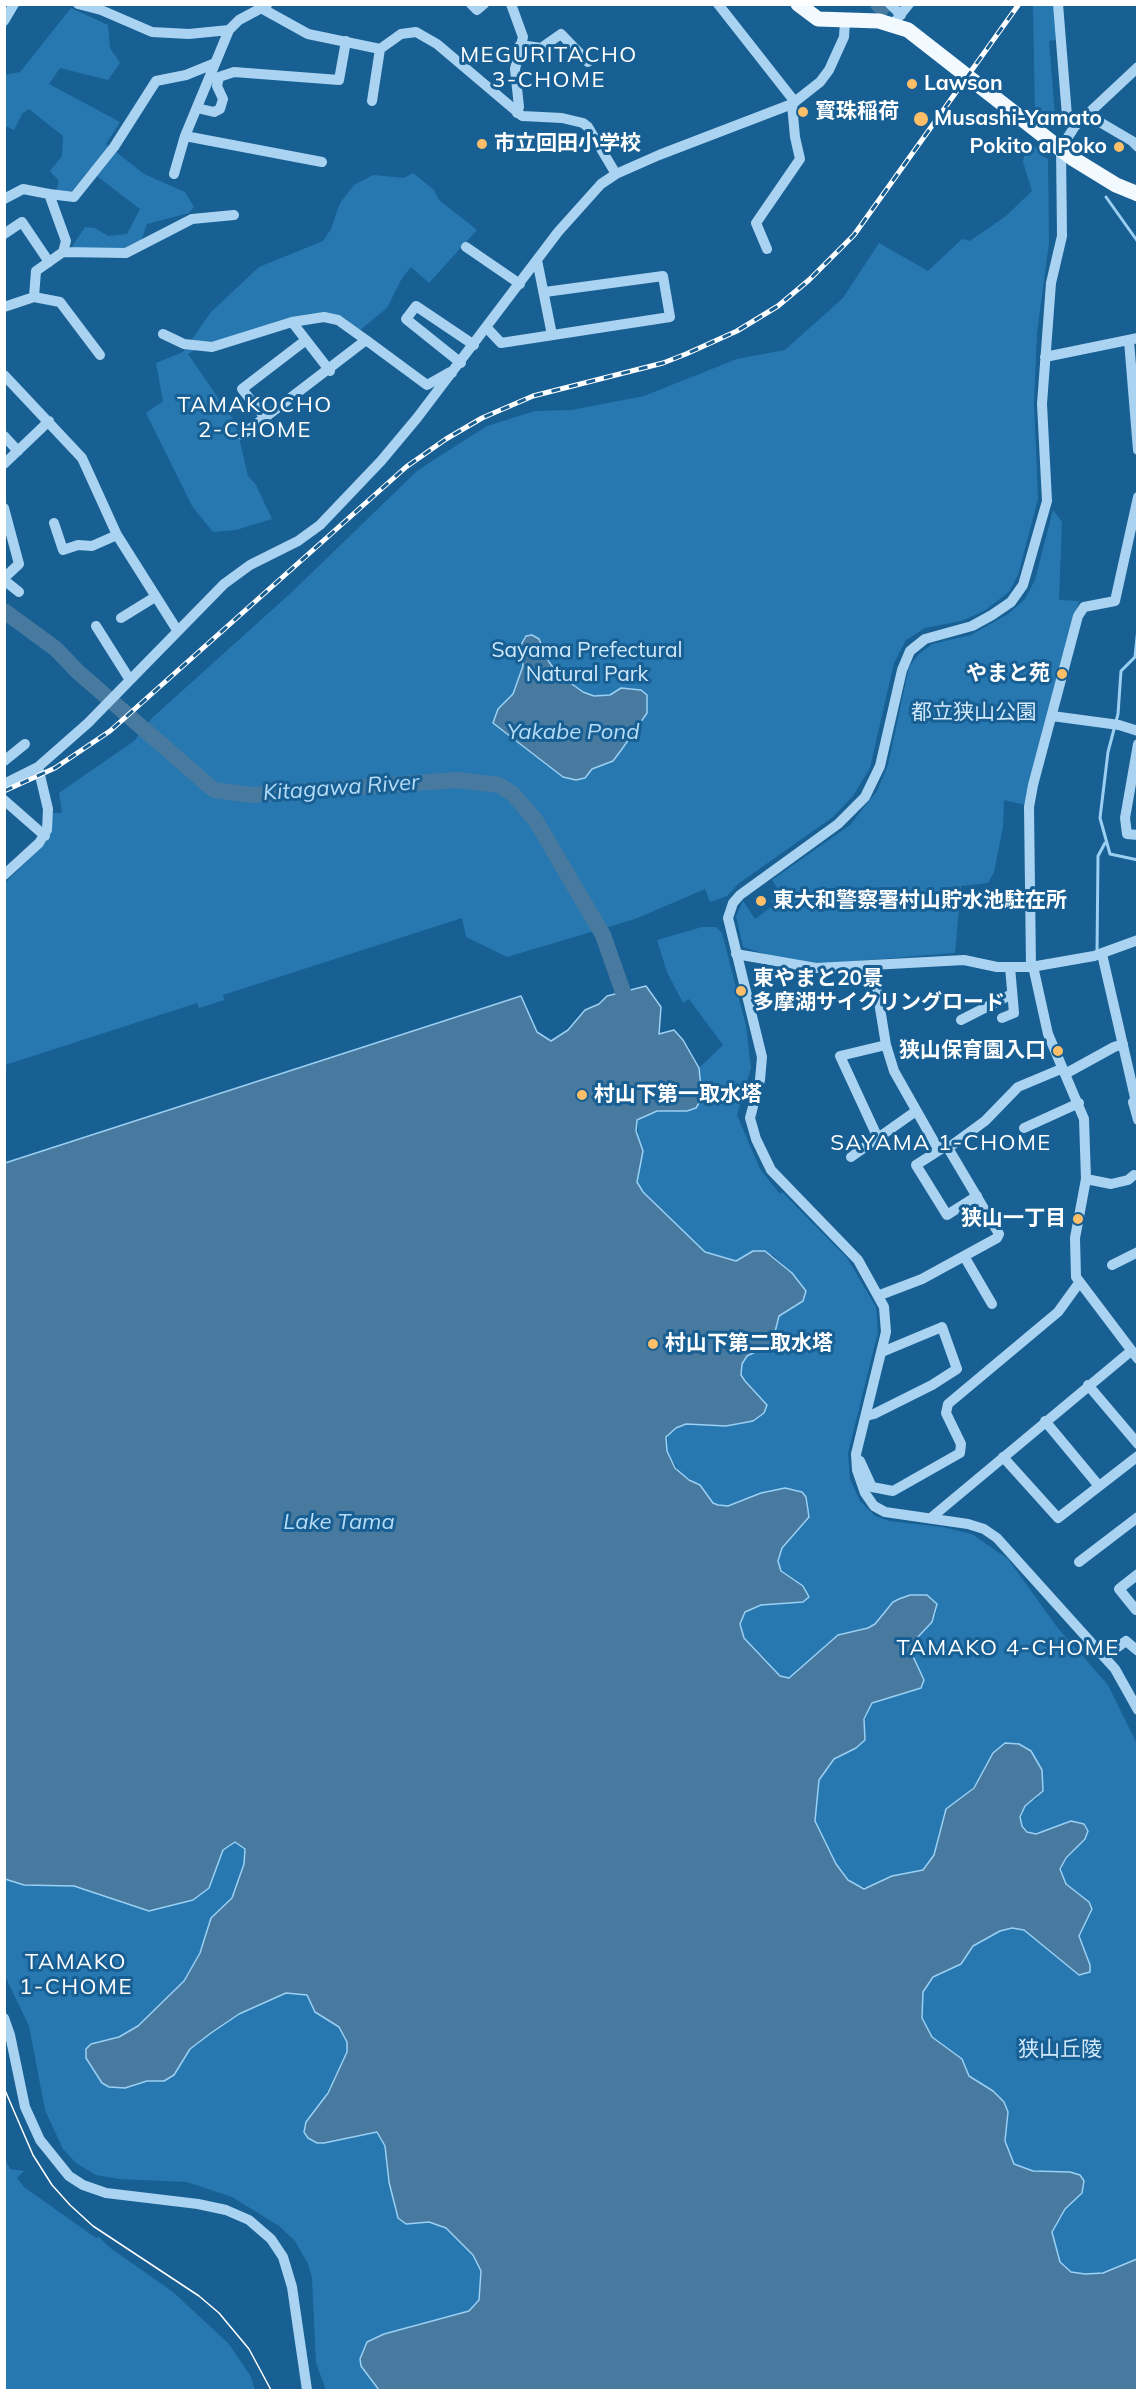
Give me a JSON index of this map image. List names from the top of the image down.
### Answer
{
  "districts": [
    "MEGURITACHO 3-CHOME",
    "TAMAKOCHO 2-CHOME",
    "SAYAMA 1-CHOME",
    "TAMAKO 4-CHOME",
    "TAMAKO 1-CHOME"
  ],
  "water": ["Yakabe Pond", "Kitagawa River", "Lake Tama"],
  "parks": ["Sayama Prefectural Natural Park", "都立狭山公園", "狭山丘陵"],
  "places": [
    "Lawson",
    "寳珠稲荷",
    "Musashi-Yamato",
    "市立回田小学校",
    "Pokito a Poko",
    "やまと苑",
    "東大和警察署村山貯水池駐在所",
    "東やまと20景 多摩湖サイクリングロード",
    "狭山保育園入口",
    "村山下第一取水塔",
    "狭山一丁目",
    "村山下第二取水塔"
  ]
}
